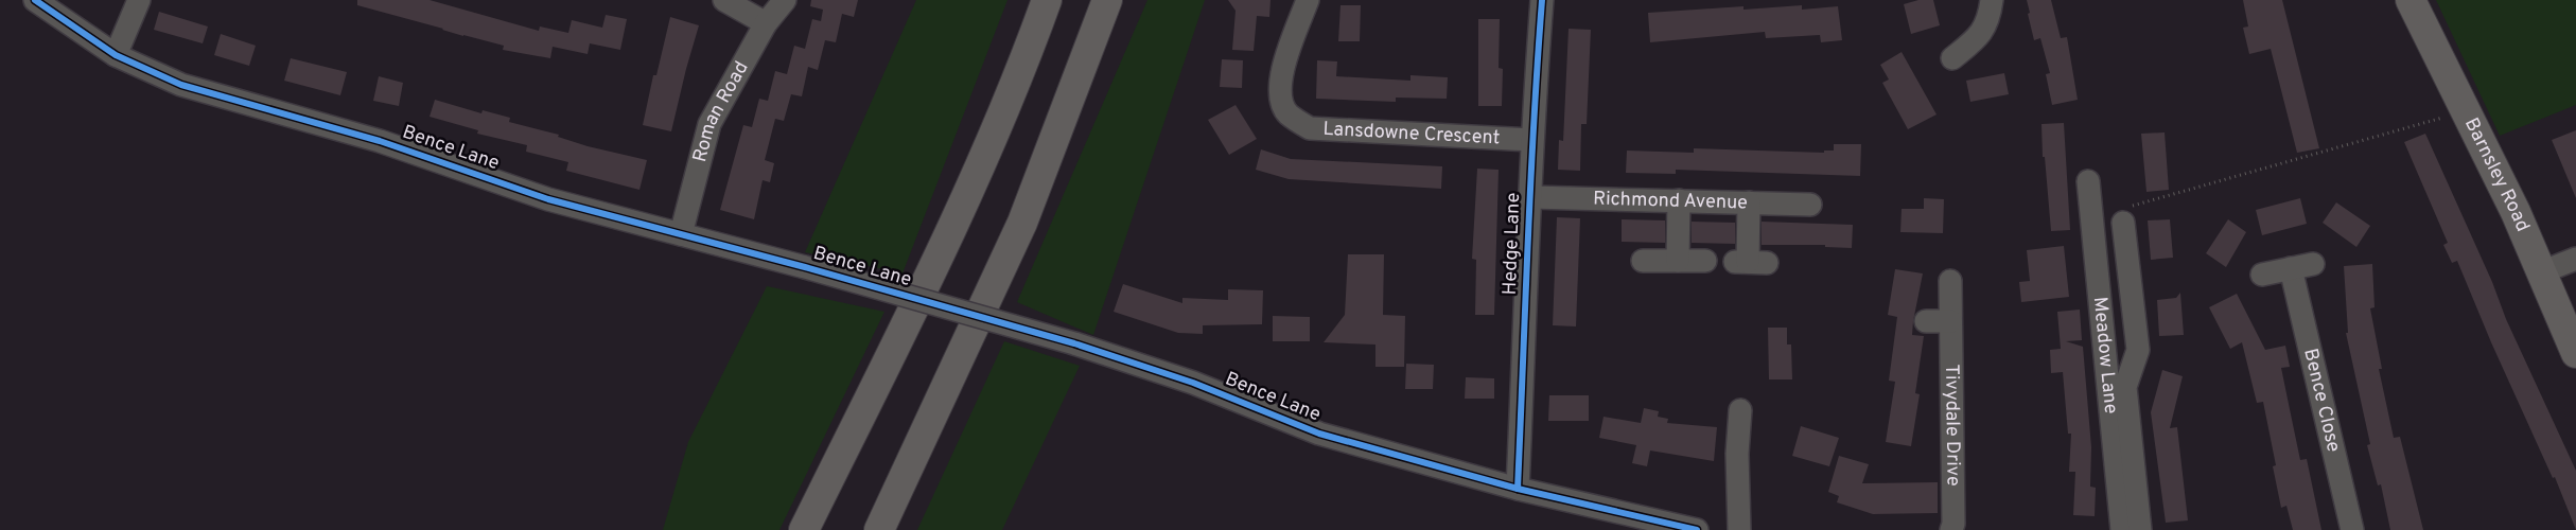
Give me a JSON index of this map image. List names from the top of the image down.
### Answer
{
  "streets": {
    "highway": ["Barnsley Road"],
    "street": [
      "Roman Road",
      "Lansdowne Crescent",
      "Bence Lane",
      "Richmond Avenue",
      "Hedge Lane",
      "Meadow Lane",
      "Bence Close",
      "Tivydale Drive"
    ]
  },
  "crossings": [
    ["Roman Road", "Bence Lane"],
    ["Lansdowne Crescent", "Hedge Lane"],
    ["Bence Lane", "Hedge Lane"],
    ["Richmond Avenue", "Hedge Lane"]
  ]
}
